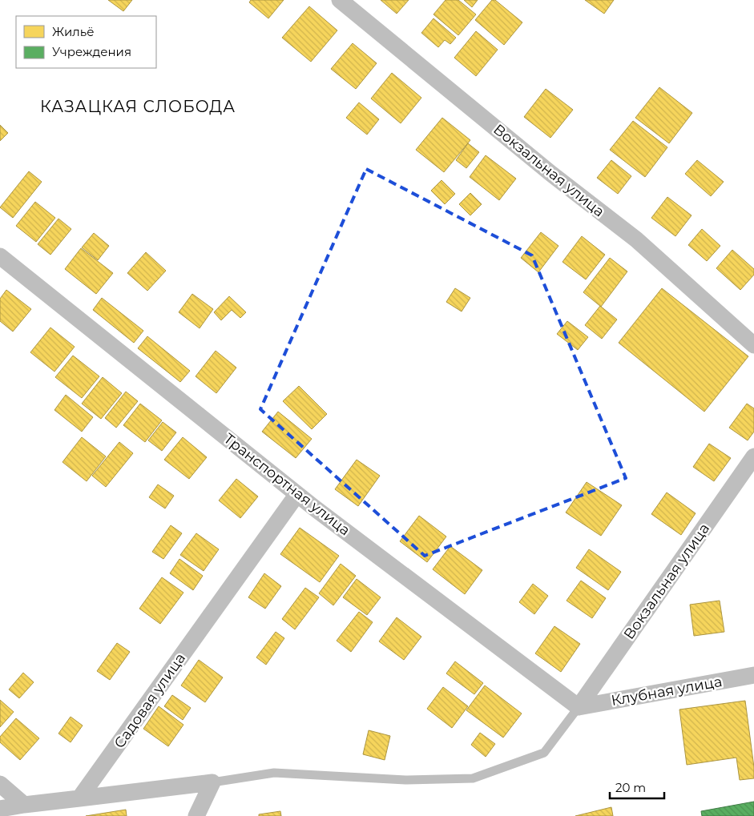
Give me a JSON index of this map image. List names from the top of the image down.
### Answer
{
  "streets": {
    "street": [
      "Вокзальная улица",
      "Транспортная улица",
      "Клубная улица",
      "Садовая улица"
    ]
  },
  "crossings": [
    ["Вокзальная улица", "Транспортная улица"],
    ["Вокзальная улица", "Клубная улица"],
    ["Транспортная улица", "Клубная улица"],
    ["Транспортная улица", "Садовая улица"]
  ],
  "districts": ["КАЗАЦКАЯ СЛОБОДА"],
  "legend": ["Жильё", "Учреждения"],
  "scale_bar": "20 m"
}
